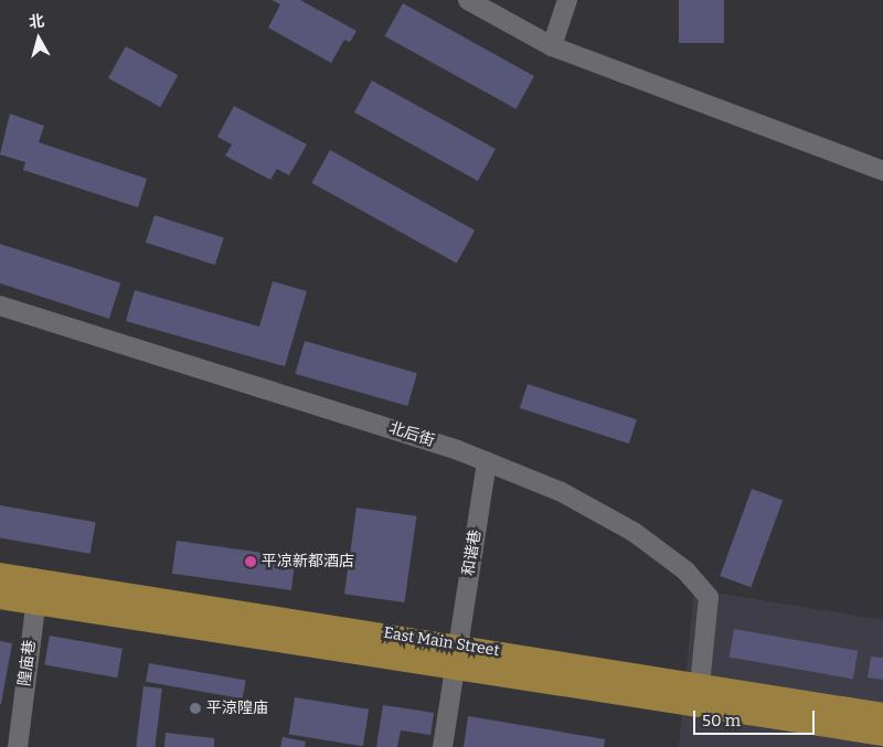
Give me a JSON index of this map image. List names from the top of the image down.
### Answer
{
  "streets": {
    "main road": ["East Main Street"],
    "street": ["北后街", "和谐巷", "隍庙巷"]
  },
  "crossings": [
    ["北后街", "和谐巷"],
    ["北后街", "East Main Street"],
    ["和谐巷", "East Main Street"],
    ["East Main Street", "隍庙巷"]
  ],
  "places": ["平凉新都酒店", "平涼隍庙"],
  "scale_bar": "50 m",
  "north": "top"
}
